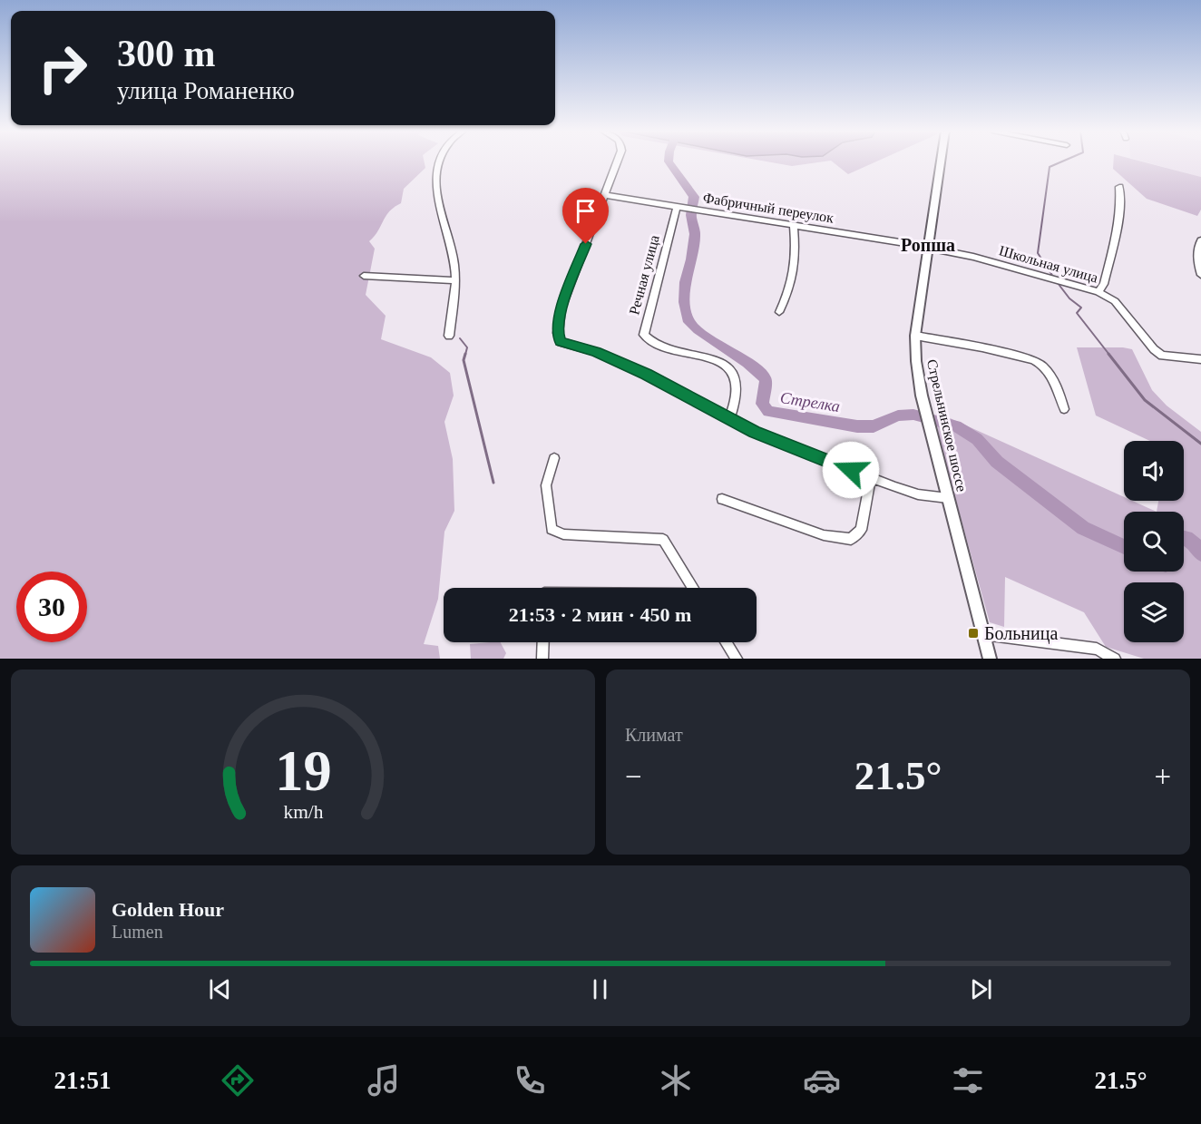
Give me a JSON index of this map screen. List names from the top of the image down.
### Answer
{
  "streets": {
    "main road": ["Стрельнинское шоссе"],
    "street": ["Фабричный переулок", "Школьная улица", "Речная улица"]
  },
  "crossings": [
    ["Фабричный переулок", "Школьная улица"],
    ["Фабричный переулок", "Речная улица"],
    ["Фабричный переулок", "Стрельнинское шоссе"],
    ["Школьная улица", "Стрельнинское шоссе"]
  ],
  "districts": ["Ропша"],
  "water": ["Стрелка"],
  "places": {
    "transit": ["Больница"]
  },
  "page": {
    "turn": ["300 m", "улица Романенко"],
    "limit": "30",
    "trip": "21:53 · 2 мин · 450 m",
    "tile": "Климат",
    "heat": ["−", "21.5°", "+"],
    "song": ["Golden Hour", "Lumen"],
    "tabs": ["21:51", "21.5°"],
    "gauge": ["19", "km/h"]
  }
}
